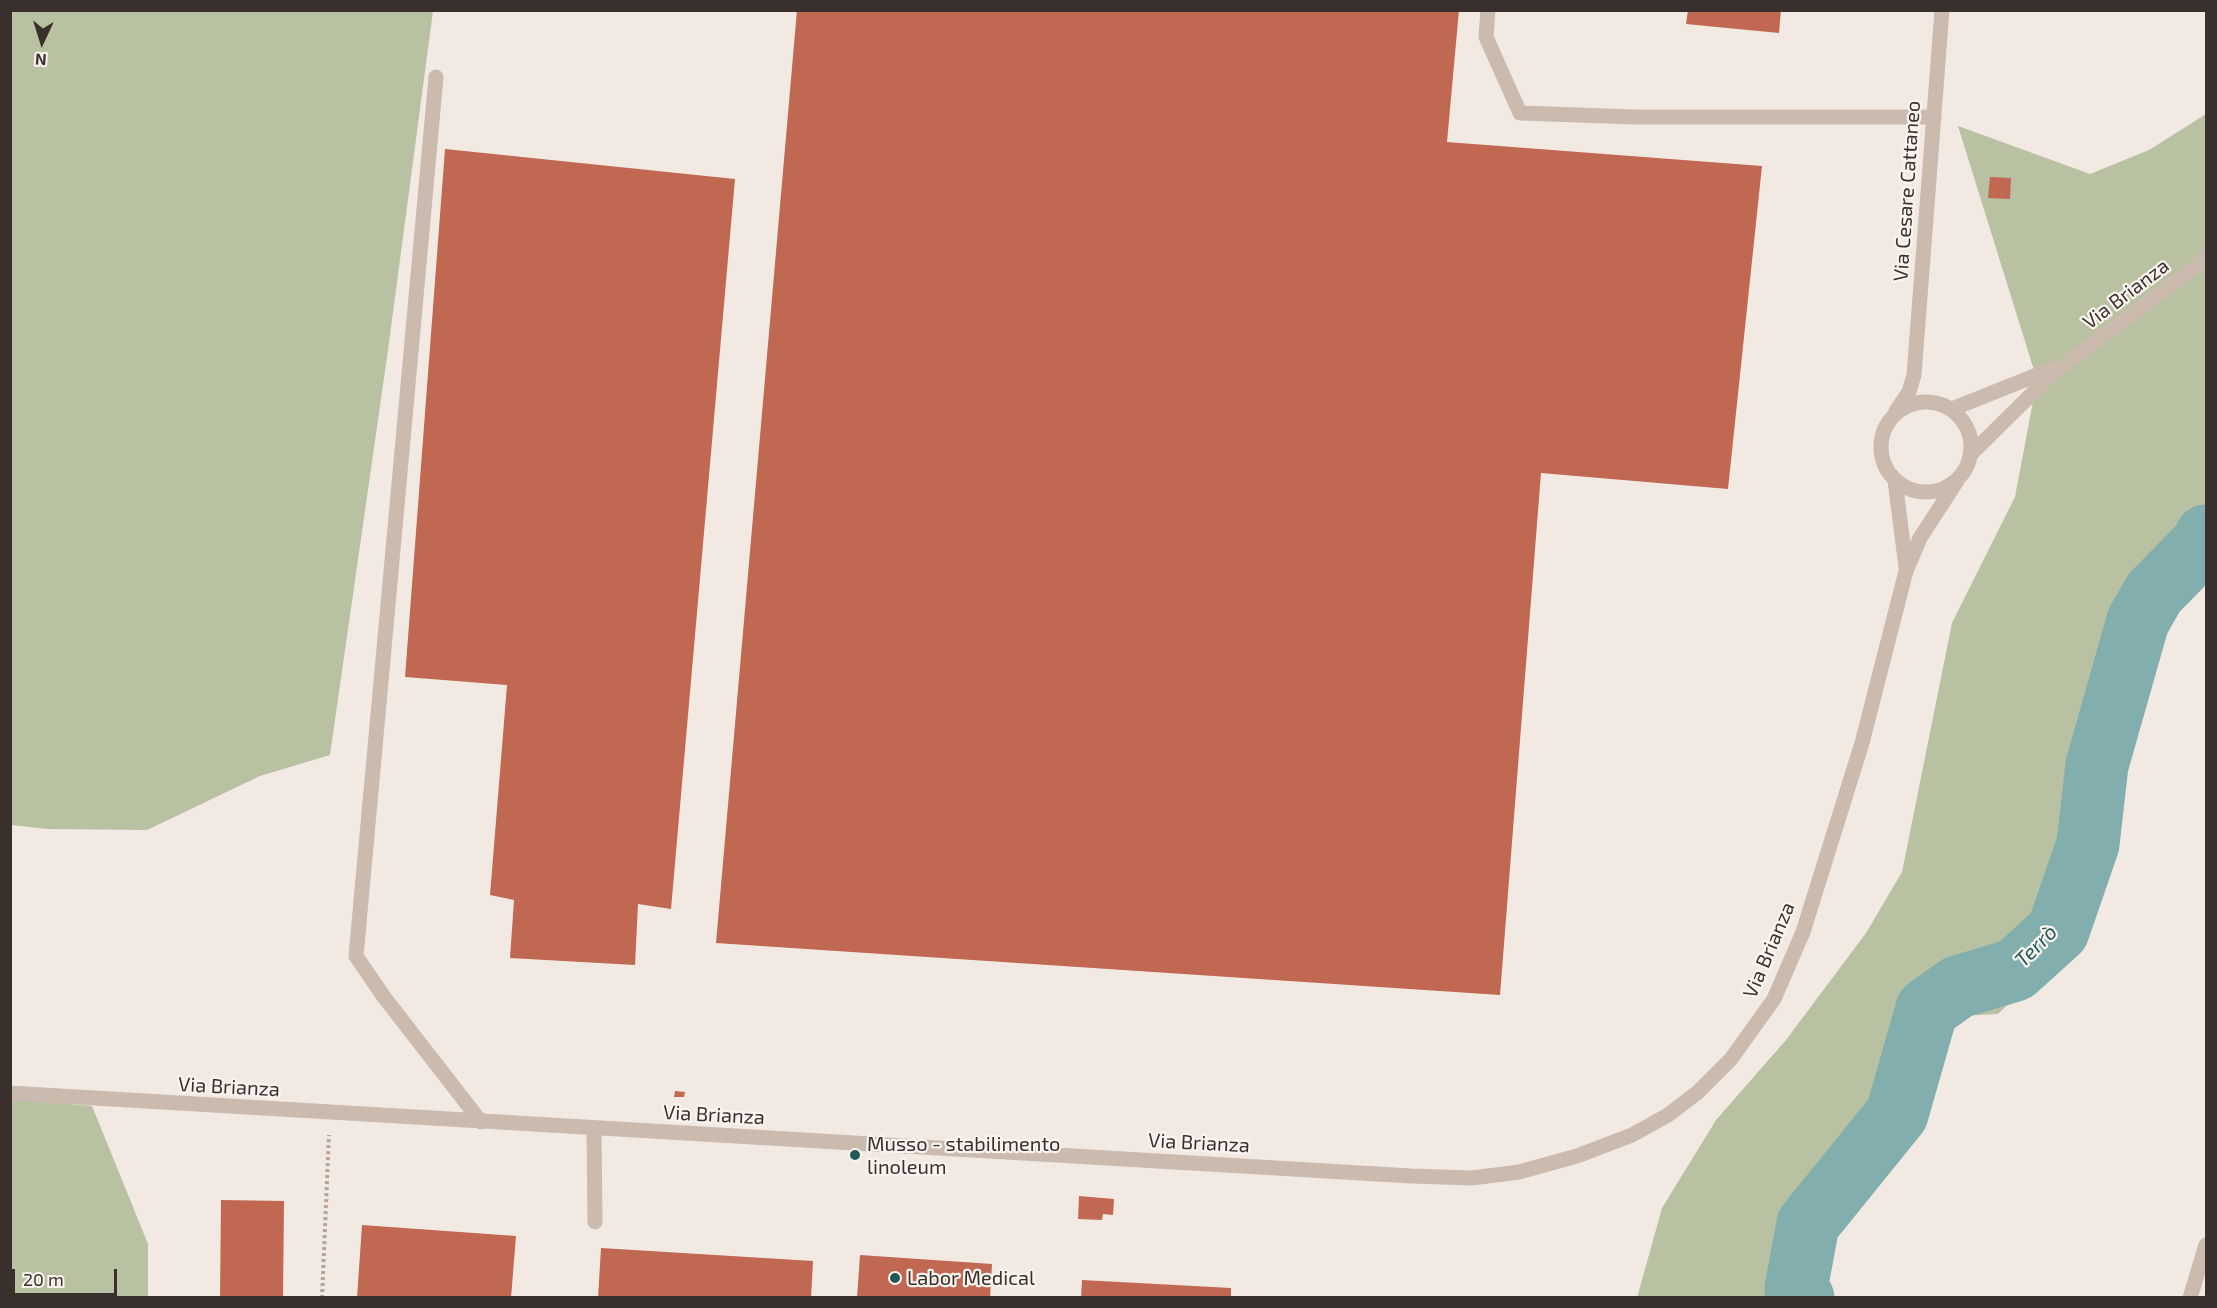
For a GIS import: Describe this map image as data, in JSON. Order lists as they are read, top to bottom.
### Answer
{
  "streets": {
    "street": ["Via Cesare Cattaneo", "Via Brianza"]
  },
  "crossings": [
    ["Via Cesare Cattaneo", "Via Brianza"]
  ],
  "water": ["Terrò"],
  "places": ["Musso - stabilimento linoleum", "Labor Medical"],
  "scale_bar": "20 m",
  "north": "bottom"
}
